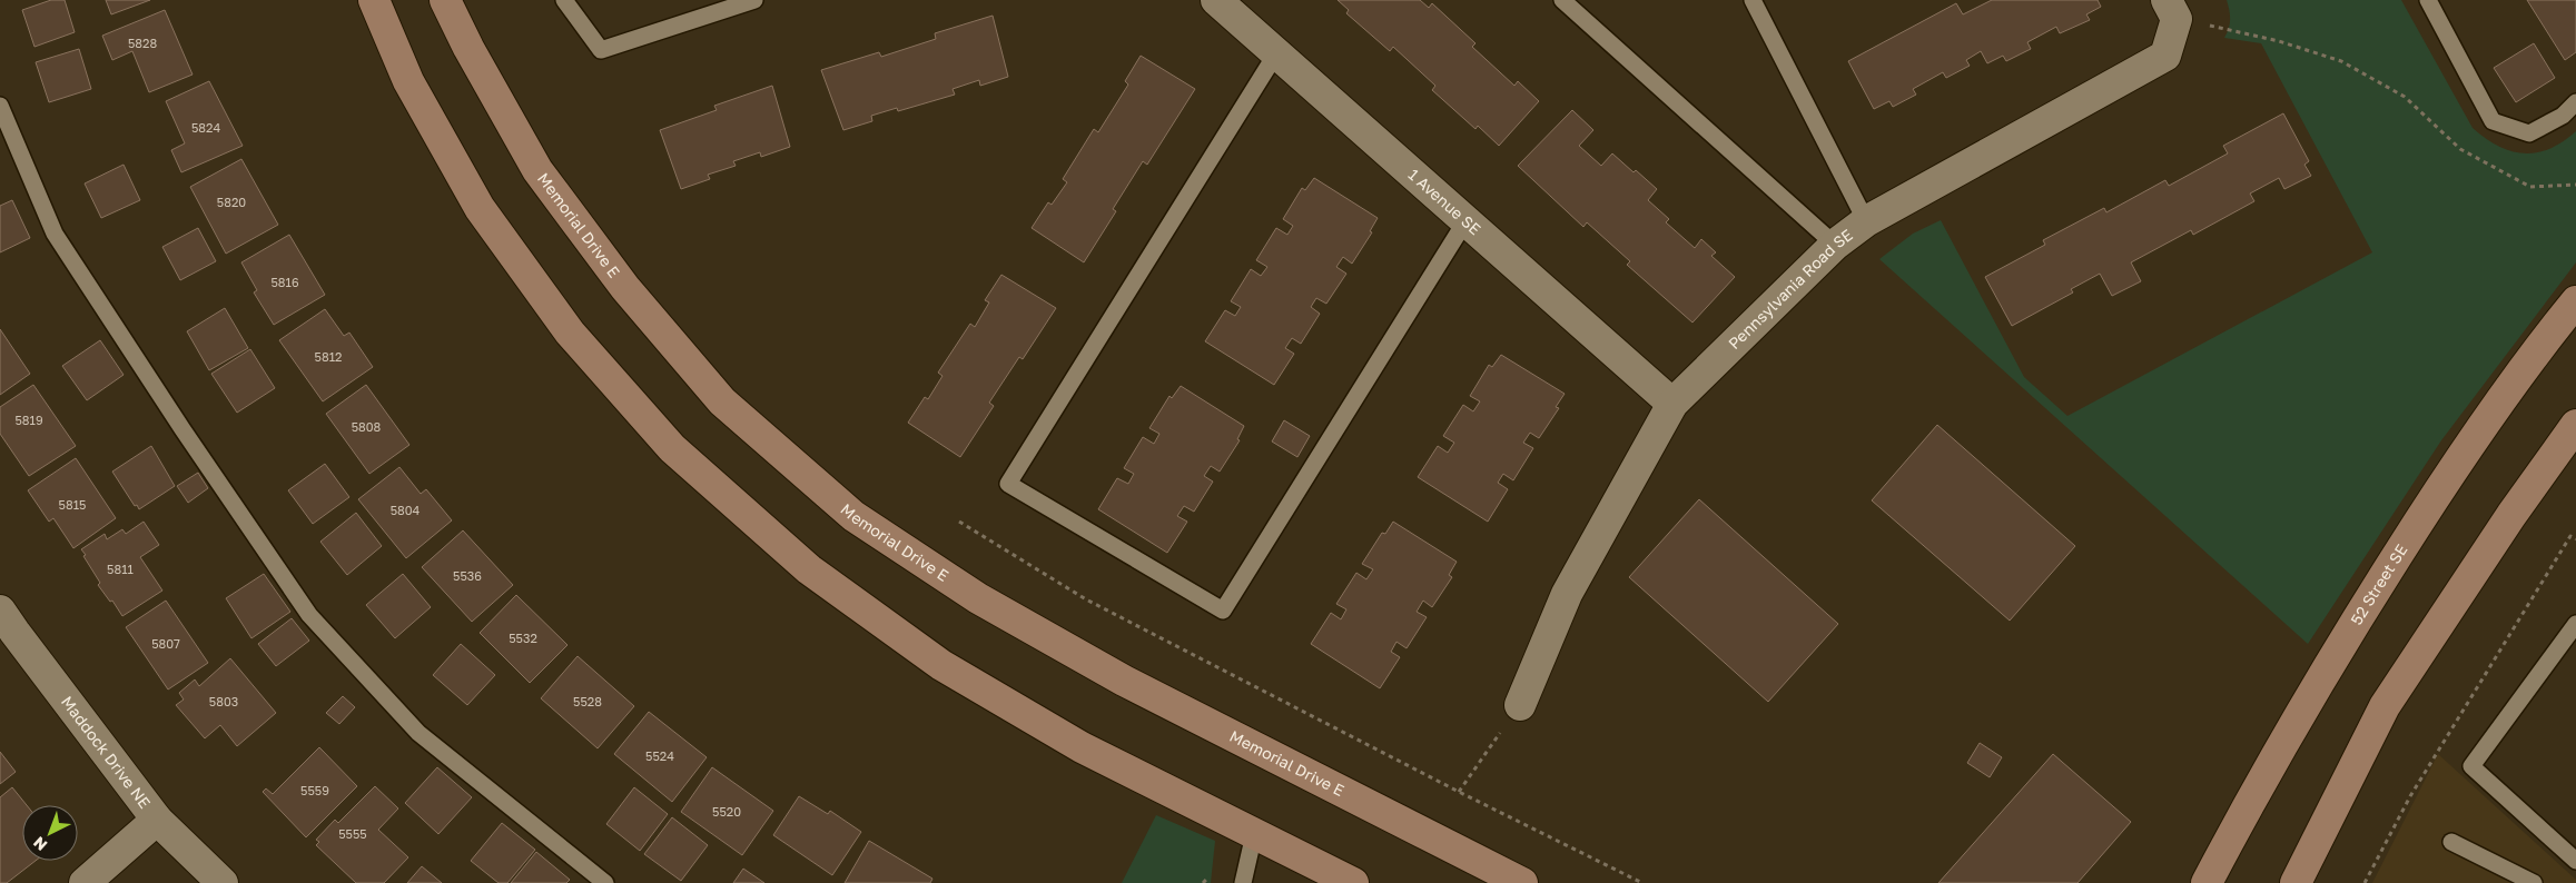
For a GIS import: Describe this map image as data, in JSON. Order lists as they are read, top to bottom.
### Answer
{
  "streets": {
    "main road": ["Memorial Drive E", "52 Street SE"],
    "street": ["1 Avenue SE", "Pennsylvania Road SE", "Maddock Drive NE"]
  },
  "crossings": [
    ["1 Avenue SE", "Pennsylvania Road SE"]
  ],
  "house_numbers": [
    "5828",
    "5824",
    "5820",
    "5816",
    "5812",
    "5819",
    "5808",
    "5815",
    "5804",
    "5811",
    "5536",
    "5532",
    "5807",
    "5803",
    "5528",
    "5524",
    "5559",
    "5520",
    "5555"
  ],
  "north": "bottom left"
}
